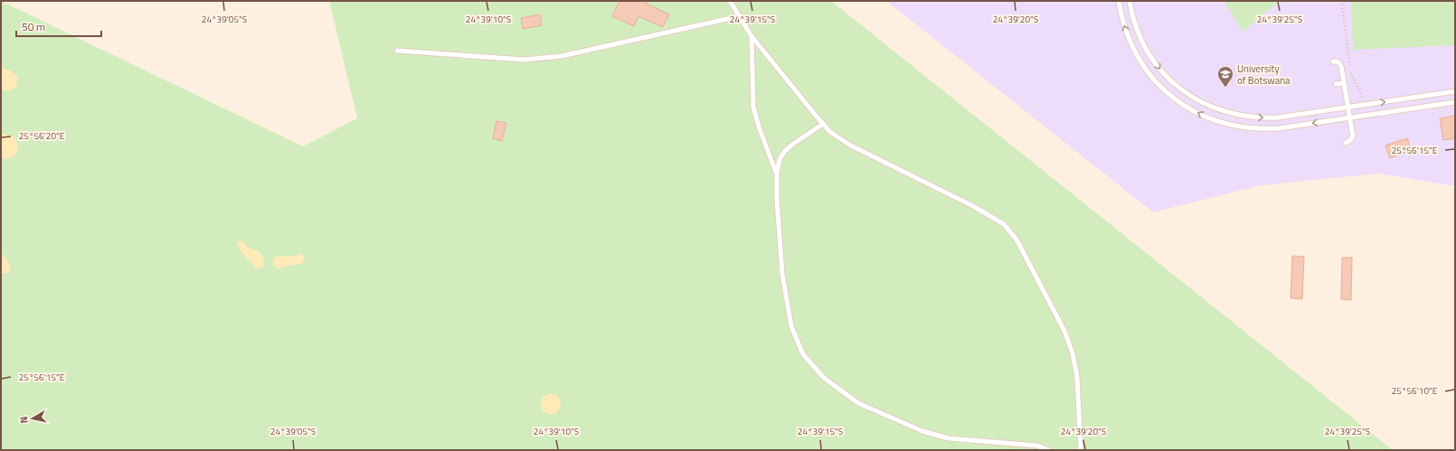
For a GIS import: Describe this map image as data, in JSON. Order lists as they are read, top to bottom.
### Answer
{
  "places": {
    "school or university": ["University of Botswana"]
  },
  "scale_bar": "50 m",
  "north": "left",
  "coordinates": [
    "24°39'05\"S",
    "24°39'10\"S",
    "24°39'15\"S",
    "24°39'20\"S",
    "24°39'25\"S",
    "25°56'20\"E",
    "25°56'15\"E",
    "25°56'10\"E"
  ]
}
